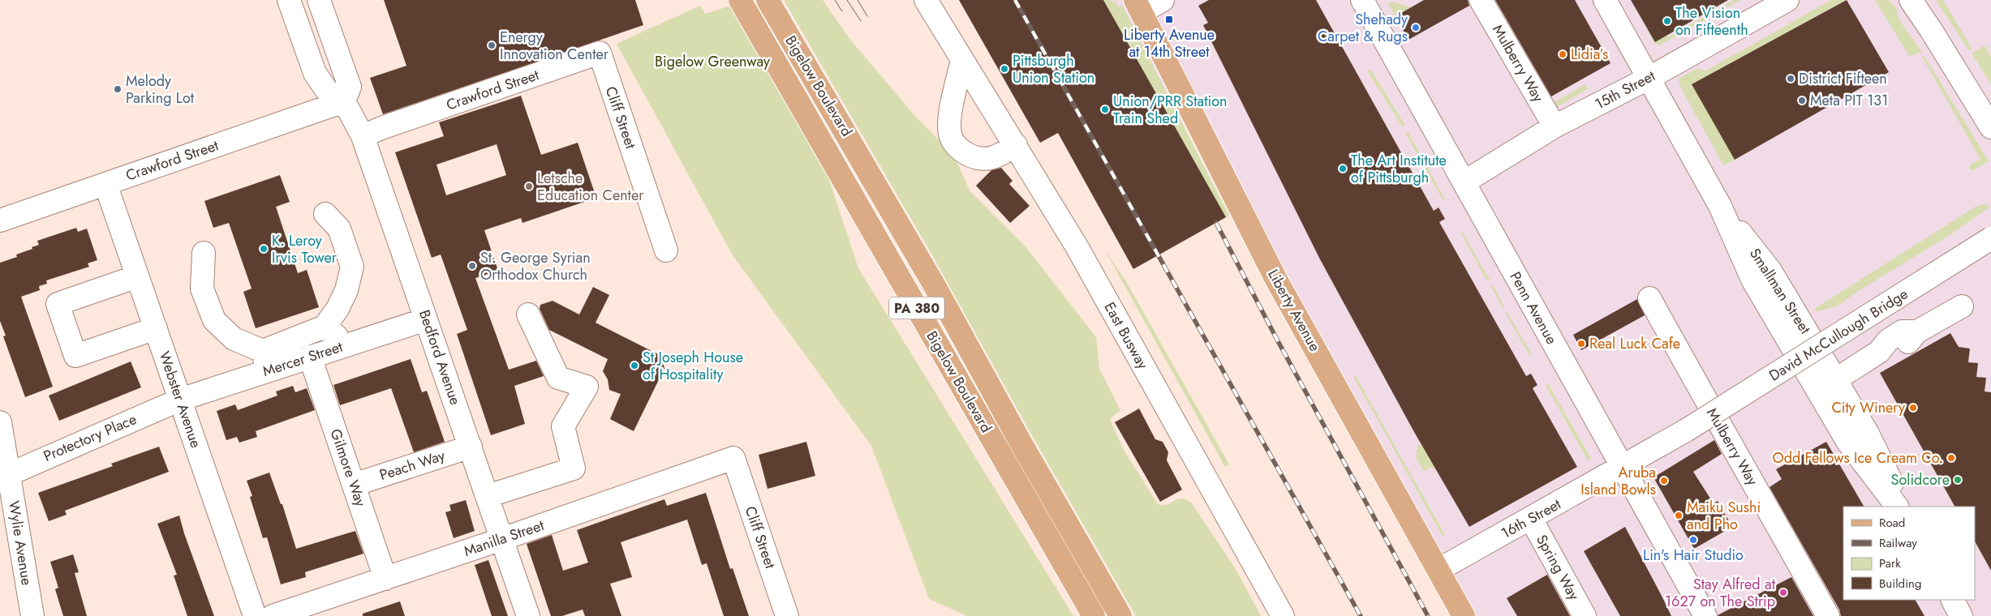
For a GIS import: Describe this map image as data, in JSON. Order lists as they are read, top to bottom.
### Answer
{
  "streets": {
    "main road": ["Bigelow Boulevard", "PA 380", "Liberty Avenue"],
    "street": [
      "Mulberry Way",
      "Crawford Street",
      "15th Street",
      "Cliff Street",
      "Smallman Street",
      "Penn Avenue",
      "David McCullough Bridge",
      "East Busway",
      "Bedford Avenue",
      "Mercer Street",
      "Webster Avenue",
      "Protectory Place",
      "Peach Way",
      "Gilmore Way",
      "16th Street",
      "Manilla Street",
      "Wylie Avenue",
      "Spring Way"
    ]
  },
  "crossings": [
    ["Mulberry Way", "15th Street"],
    ["Crawford Street", "Cliff Street"],
    ["Crawford Street", "Bedford Avenue"],
    ["Crawford Street", "Webster Avenue"],
    ["15th Street", "Smallman Street"],
    ["15th Street", "Penn Avenue"],
    ["Cliff Street", "Manilla Street"],
    ["Penn Avenue", "16th Street"],
    ["Liberty Avenue", "16th Street"],
    ["David McCullough Bridge", "16th Street"],
    ["Bedford Avenue", "Mercer Street"],
    ["Bedford Avenue", "Peach Way"],
    ["Bedford Avenue", "Manilla Street"],
    ["Mercer Street", "Webster Avenue"],
    ["Mercer Street", "Protectory Place"],
    ["Mercer Street", "Gilmore Way"],
    ["Webster Avenue", "Protectory Place"],
    ["Protectory Place", "Wylie Avenue"],
    ["Peach Way", "Gilmore Way"],
    ["Gilmore Way", "Manilla Street"],
    ["16th Street", "Spring Way"]
  ],
  "parks": ["Bigelow Greenway"],
  "places": {
    "transit": ["Liberty Avenue at 14th Street"],
    "other": [
      "The Vision on Fifteenth",
      "Shehady Carpet & Rugs",
      "Energy Innovation Center",
      "Lidia’s",
      "Pittsburgh Union Station",
      "District Fifteen",
      "Melody Parking Lot",
      "Meta PIT 131",
      "Union/PRR Station Train Shed",
      "The Art Institute of Pittsburgh",
      "Letsche Education Center",
      "K. Leroy Irvis Tower",
      "St. George Syrian Orthodox Church",
      "Real Luck Cafe",
      "St Joseph House of Hospitality",
      "City Winery",
      "Odd Fellows Ice Cream Co.",
      "Solidcore",
      "Aruba Island Bowls",
      "Maiku Sushi and Pho",
      "Lin's Hair Studio",
      "Stay Alfred at 1627 on The Strip"
    ]
  },
  "legend": [
    "Road",
    "Railway",
    "Park",
    "Building"
  ]
}
